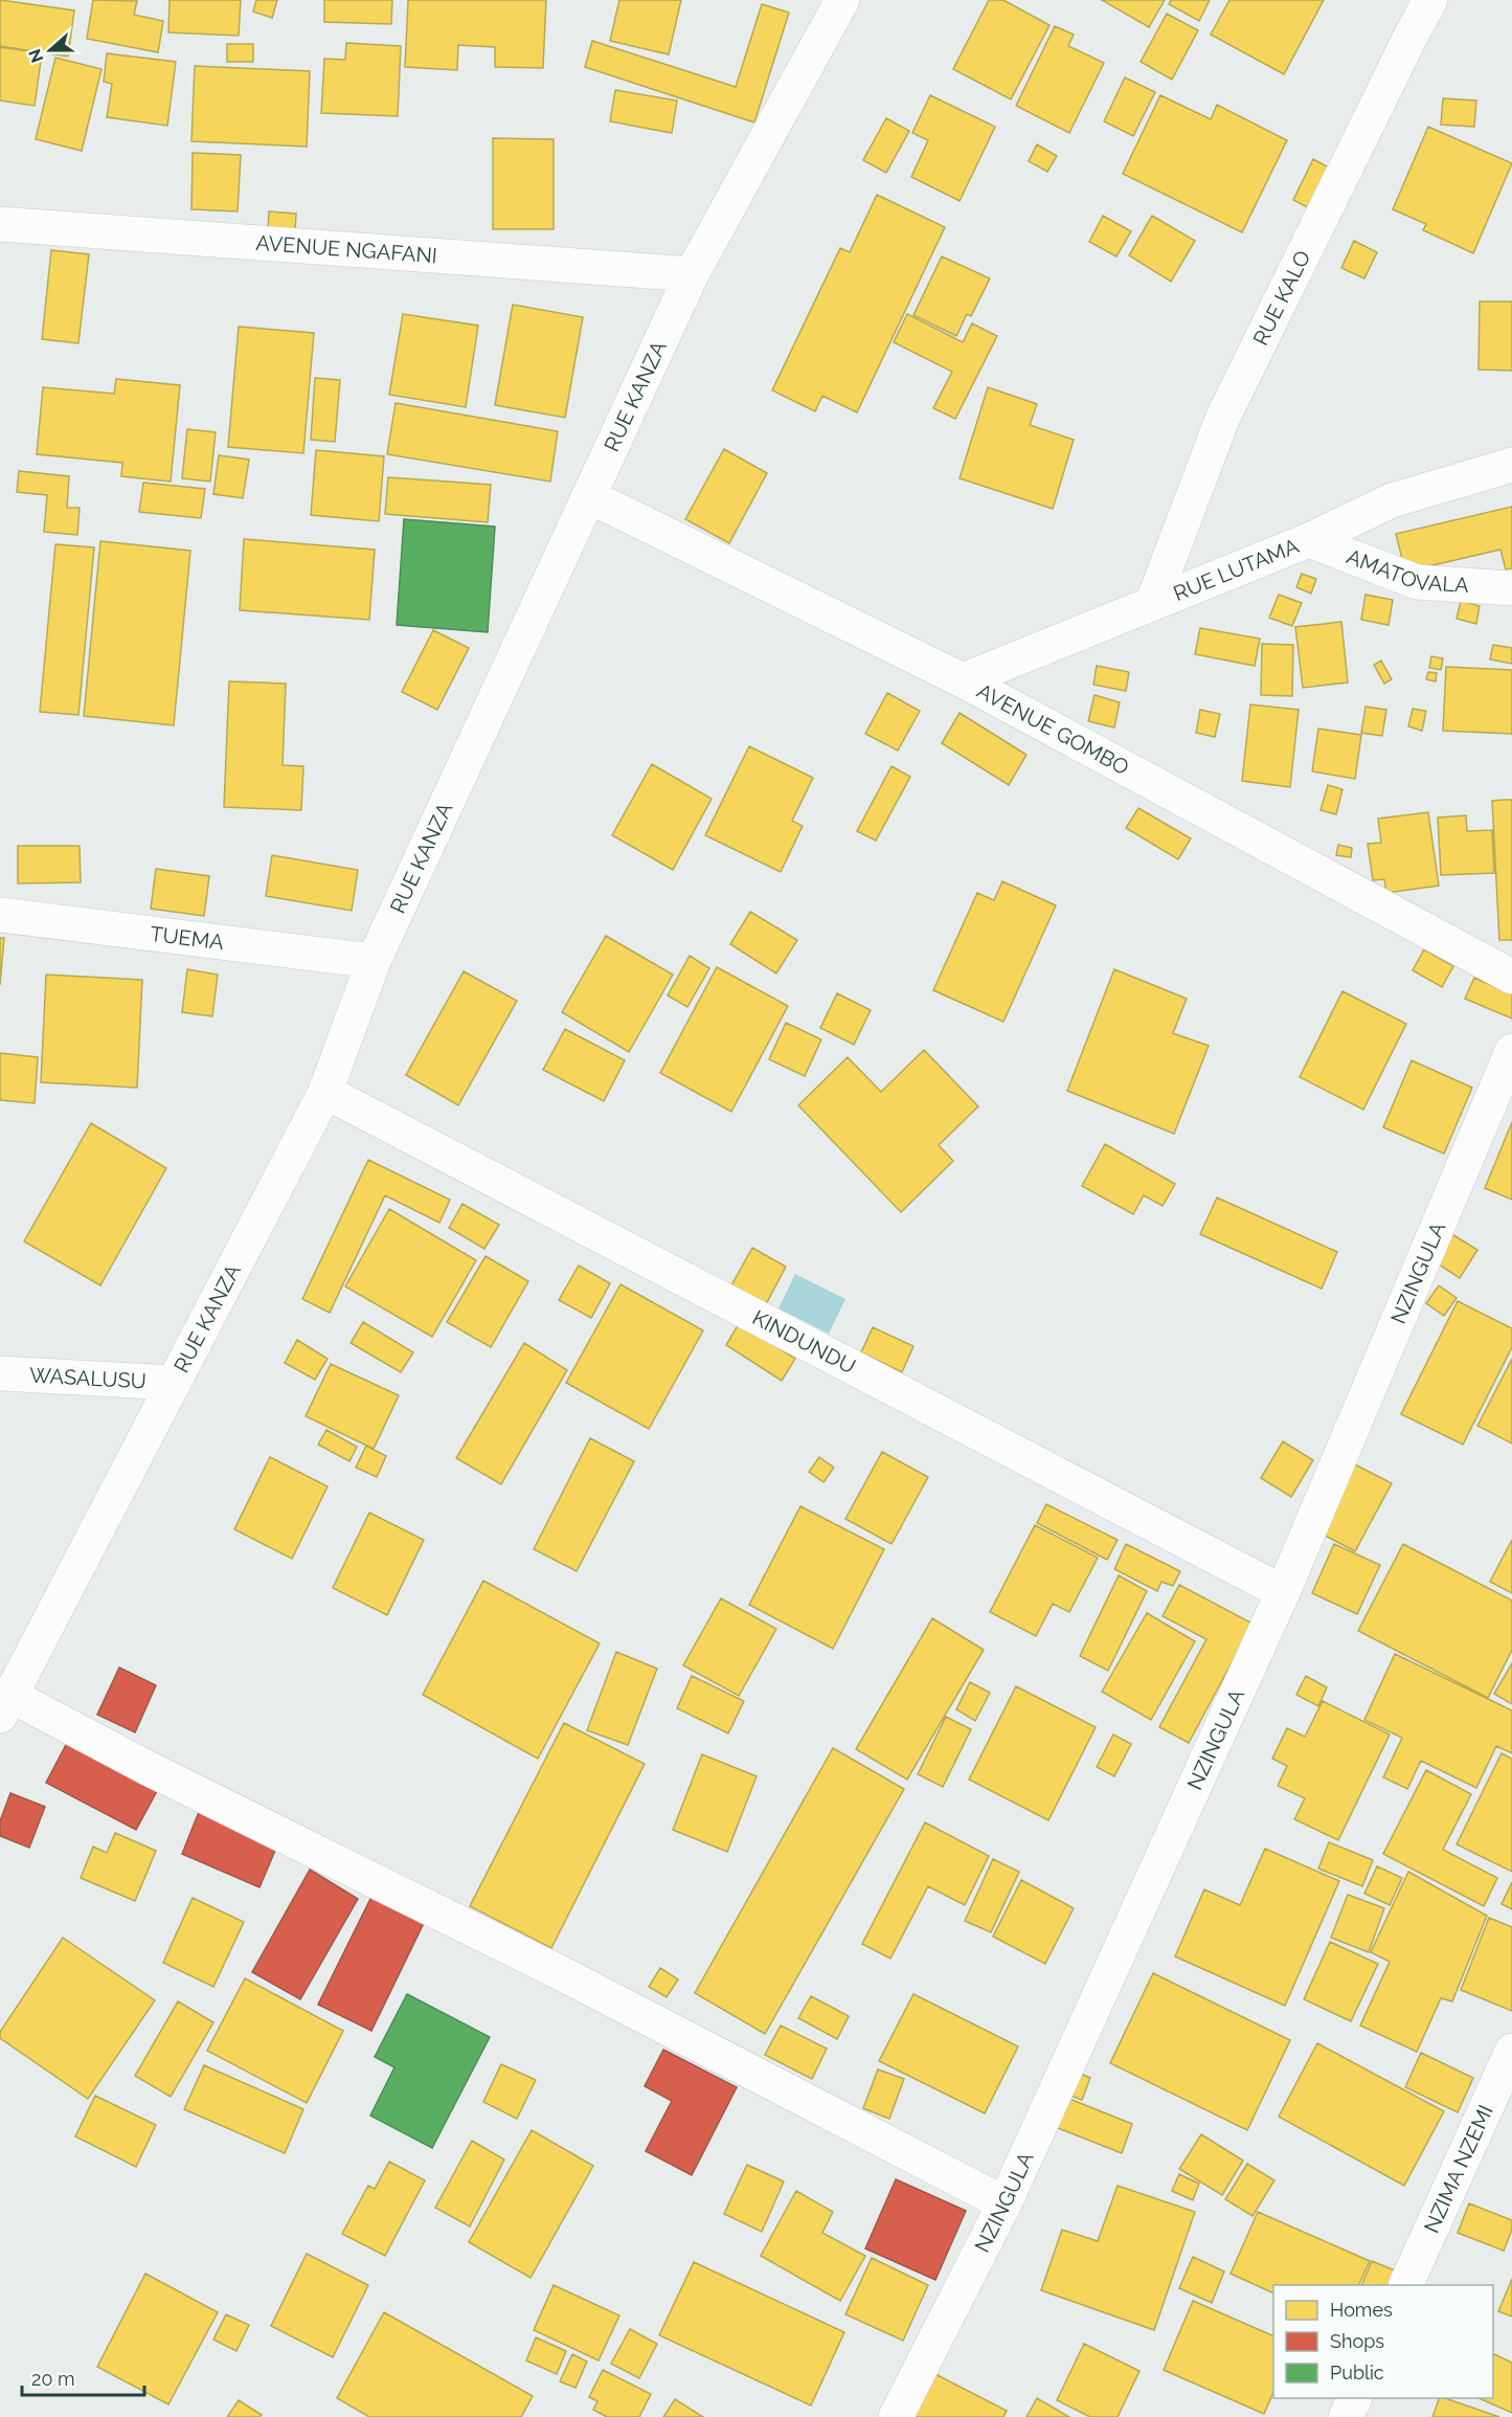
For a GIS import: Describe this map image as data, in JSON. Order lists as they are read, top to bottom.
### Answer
{
  "streets": {
    "street": [
      "AVENUE NGAFANI",
      "RUE KALO",
      "RUE KANZA",
      "AMATOVALA",
      "RUE LUTAMA",
      "AVENUE GOMBO",
      "TUEMA",
      "NZINGULA",
      "KINDUNDU",
      "WASALUSU",
      "NZIMA NZEMI"
    ]
  },
  "crossings": [
    ["AVENUE NGAFANI", "RUE KANZA"],
    ["RUE KALO", "RUE LUTAMA"],
    ["RUE KANZA", "AVENUE GOMBO"],
    ["RUE KANZA", "TUEMA"],
    ["RUE KANZA", "KINDUNDU"],
    ["RUE KANZA", "WASALUSU"],
    ["AMATOVALA", "RUE LUTAMA"],
    ["RUE LUTAMA", "AVENUE GOMBO"],
    ["NZINGULA", "KINDUNDU"]
  ],
  "legend": ["Homes", "Shops", "Public"],
  "scale_bar": "20 m",
  "north": "left"
}
